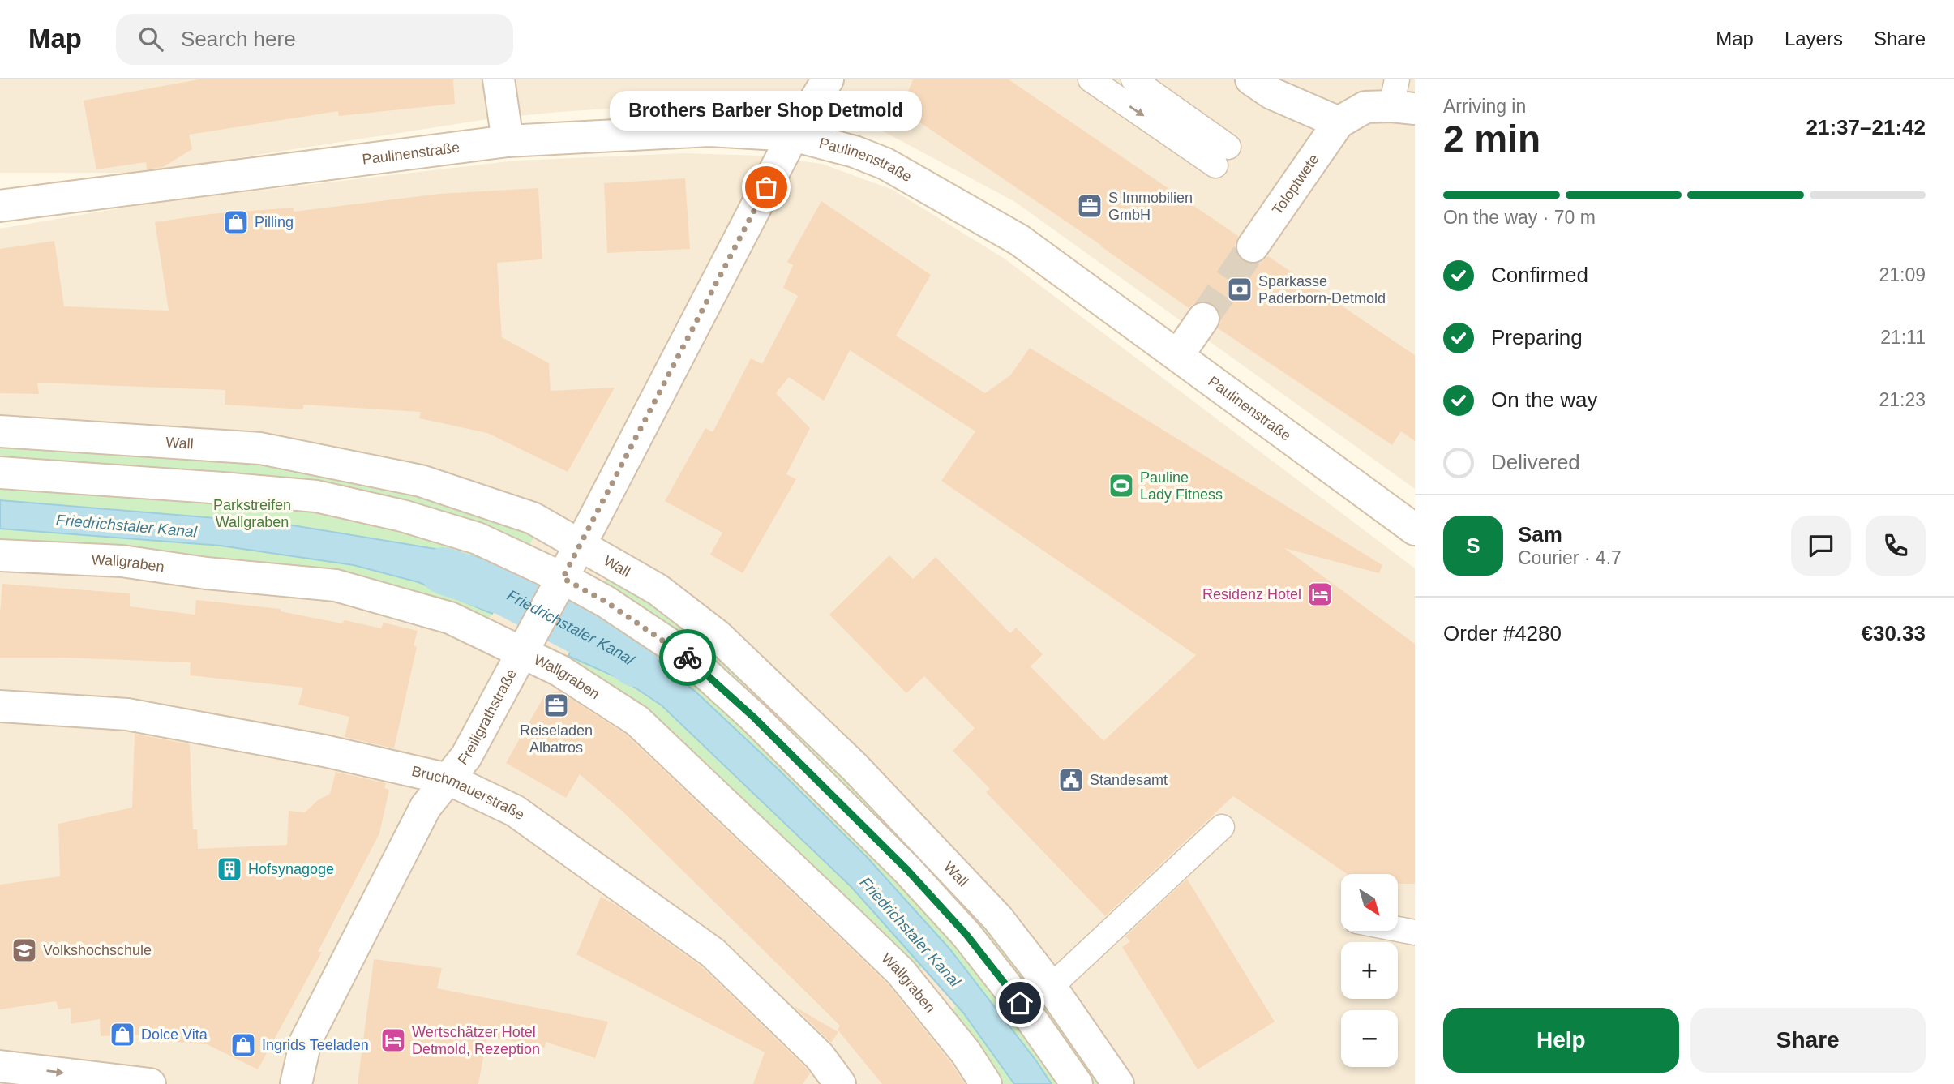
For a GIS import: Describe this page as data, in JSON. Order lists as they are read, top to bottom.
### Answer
{
  "streets": {
    "street": [
      "Paulinenstraße",
      "Toloptwete",
      "Wall",
      "Wallgraben",
      "Freiligrathstraße",
      "Bruchmauerstraße"
    ]
  },
  "crossings": [
    ["Paulinenstraße", "Freiligrathstraße"],
    ["Wall", "Freiligrathstraße"],
    ["Wallgraben", "Freiligrathstraße"],
    ["Freiligrathstraße", "Bruchmauerstraße"]
  ],
  "water": ["Friedrichstaler Kanal"],
  "parks": ["Parkstreifen Wallgraben"],
  "places": {
    "other": ["Brothers Barber Shop Detmold"],
    "office": ["S Immobilien GmbH", "Reiseladen Albatros"],
    "shop": ["Pilling", "Dolce Vita", "Ingrids Teeladen"],
    "bank": ["Sparkasse Paderborn-Detmold"],
    "sports": ["Pauline Lady Fitness"],
    "hotel": ["Residenz Hotel", "Wertschätzer Hotel Detmold, Rezeption"],
    "public building": ["Standesamt"],
    "building": ["Hofsynagoge"],
    "school or university": ["Volkshochschule"]
  },
  "north": "bottom right",
  "page": {
    "header": "Map",
    "search": "Search here",
    "nav": ["Map", "Layers", "Share"],
    "heading": ["2 min", "Arriving in", "21:37–21:42"],
    "panel": [
      "Sam",
      "Courier · 4.7",
      "Order #4280",
      "€30.33"
    ],
    "bubble": "Brothers Barber Shop Detmold",
    "bar": "On the way · 70 m",
    "list": [
      ["Confirmed", "21:09"],
      ["Preparing", "21:11"],
      ["On the way", "21:23"],
      "Delivered"
    ],
    "round": "S",
    "map_buttons": ["+", "−"],
    "buttons": ["Help", "Share"]
  }
}
